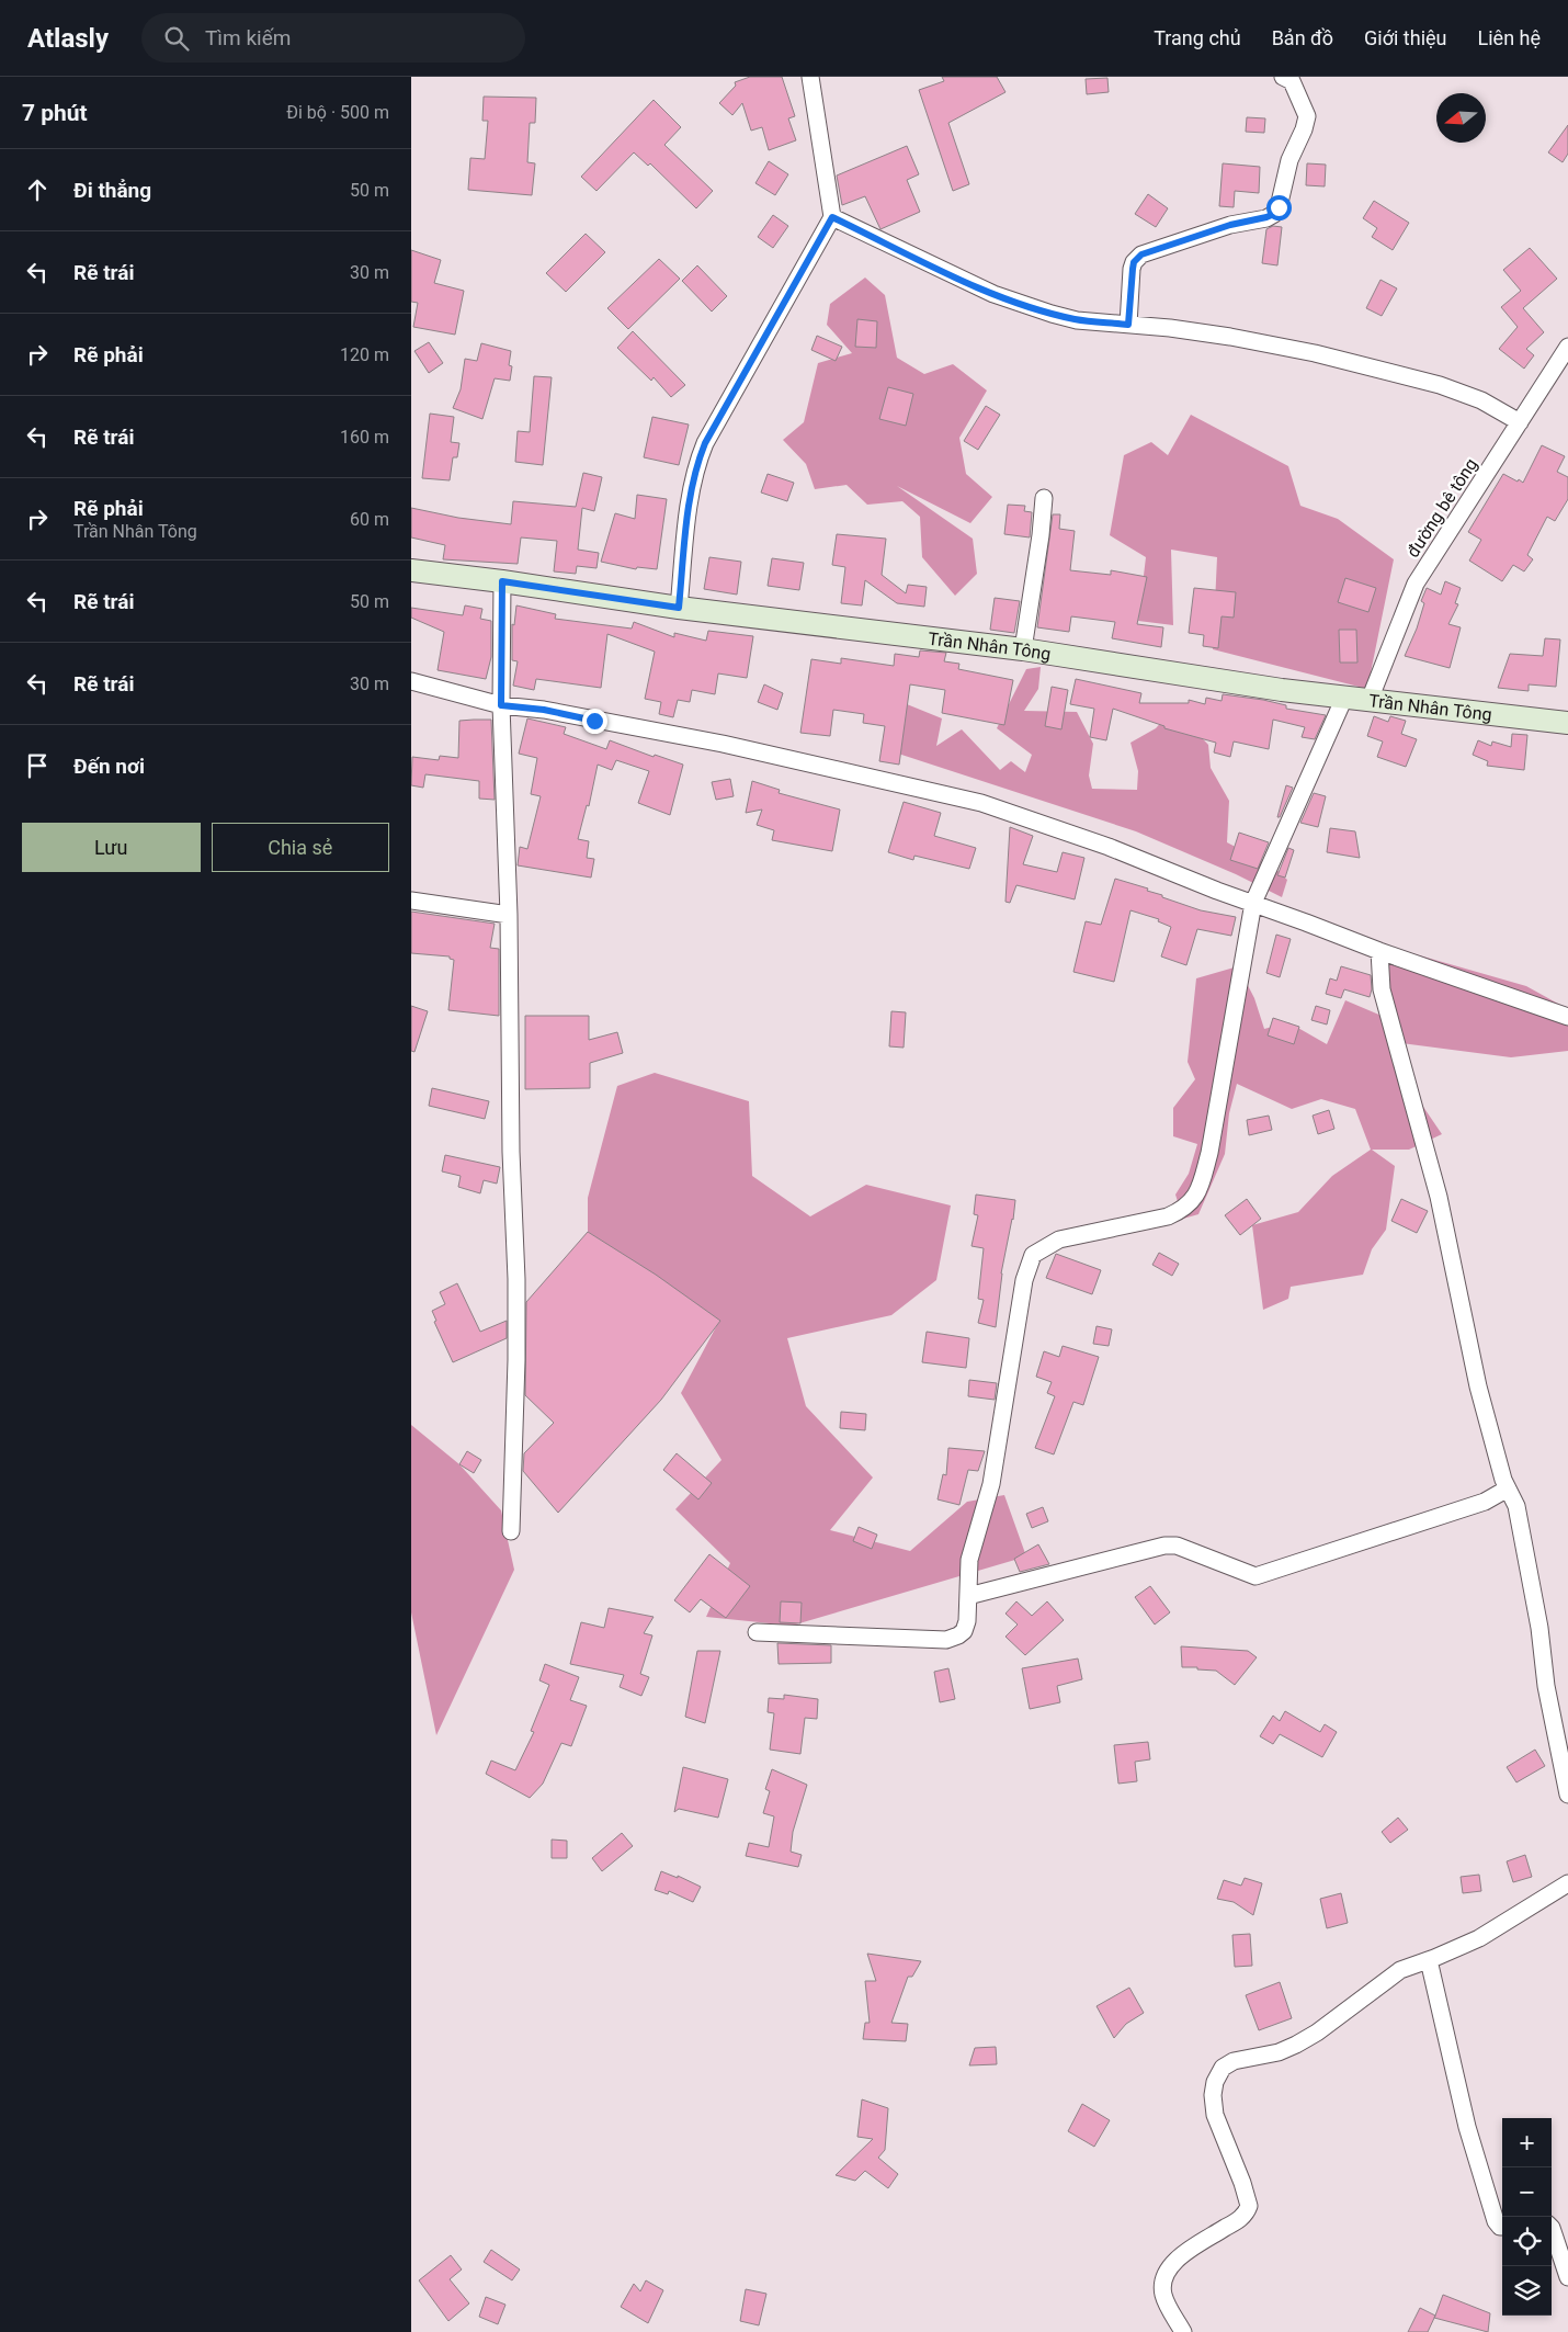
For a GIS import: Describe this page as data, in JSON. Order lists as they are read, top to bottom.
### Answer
{
  "streets": {
    "street": ["đường bê tông", "Trần Nhân Tông"]
  },
  "crossings": [
    ["đường bê tông", "Trần Nhân Tông"]
  ],
  "north": "left",
  "page": {
    "header": "Atlasly",
    "search": "Tìm kiếm",
    "nav": [
      "Trang chủ",
      "Bản đồ",
      "Giới thiệu",
      "Liên hệ"
    ],
    "heading": ["7 phút", "Đi bộ · 500 m"],
    "list": [
      ["Đi thẳng", "50 m"],
      ["Rẽ trái", "30 m"],
      ["Rẽ phải", "120 m"],
      ["Rẽ trái", "160 m"],
      ["Rẽ phải", "Trần Nhân Tông", "60 m"],
      ["Rẽ trái", "50 m"],
      ["Rẽ trái", "30 m"],
      "Đến nơi"
    ],
    "buttons": ["Lưu", "Chia sẻ"],
    "map_buttons": ["+", "−"]
  }
}
